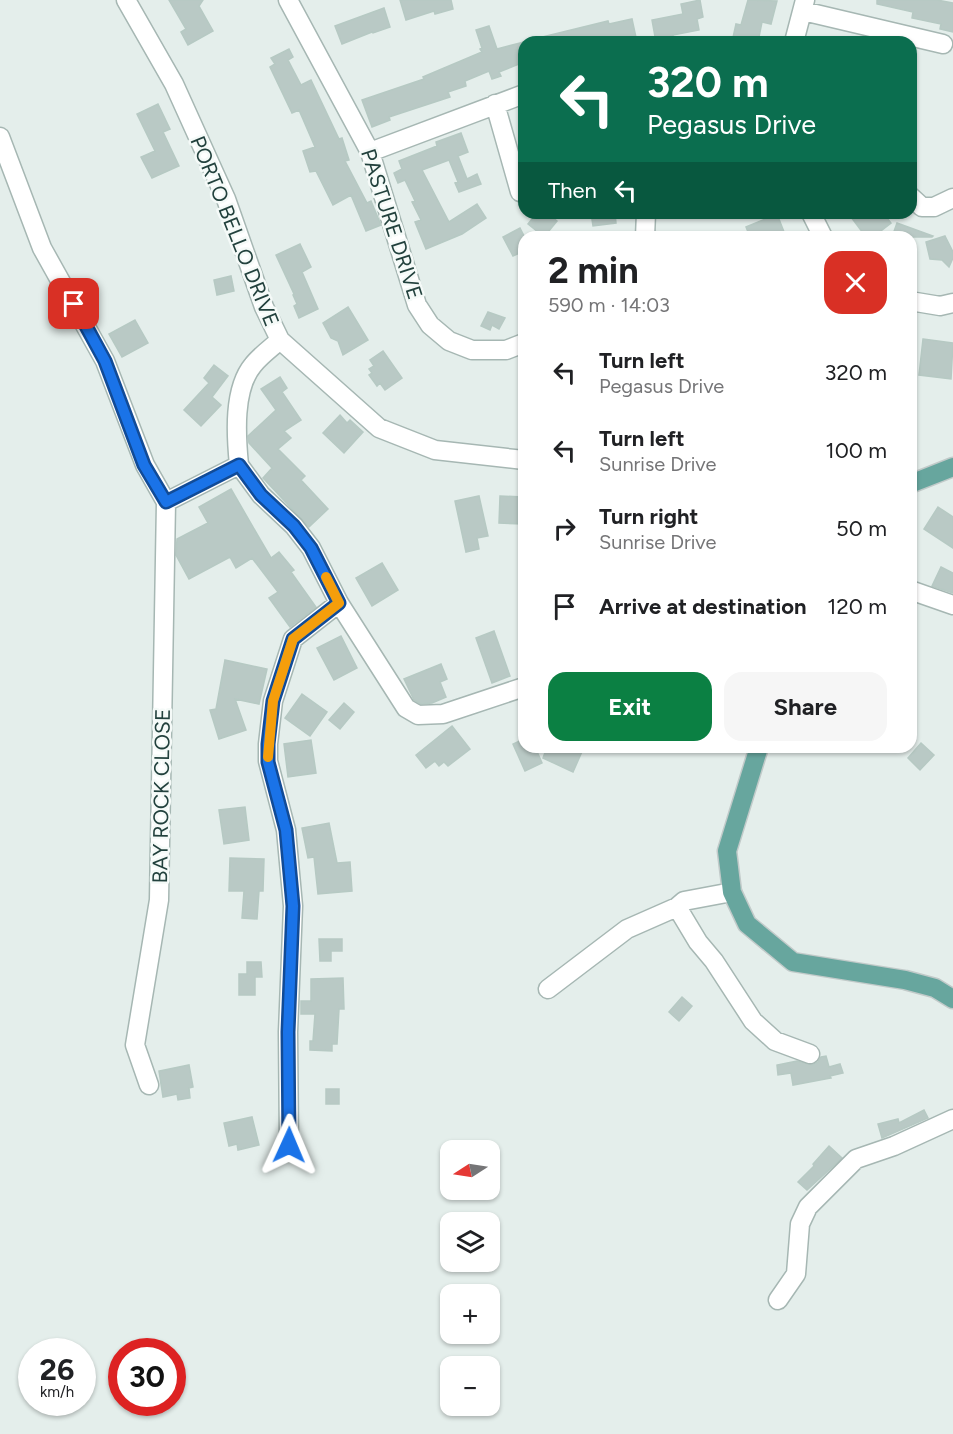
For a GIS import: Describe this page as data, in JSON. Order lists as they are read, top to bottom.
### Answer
{
  "streets": {
    "street": ["PASTURE DRIVE", "PORTO BELLO DRIVE", "BAY ROCK CLOSE"]
  },
  "north": "left",
  "page": {
    "turn": ["320 m", "Pegasus Drive"],
    "then": "Then",
    "heading": ["2 min", "590 m · 14:03"],
    "list": [
      {
        "name": "Turn left",
        "note": "Pegasus Drive",
        "value": "320 m"
      },
      {
        "name": "Turn left",
        "note": "Sunrise Drive",
        "value": "100 m"
      },
      {
        "name": "Turn right",
        "note": "Sunrise Drive",
        "value": "50 m"
      },
      {
        "name": "Arrive at destination",
        "value": "120 m"
      }
    ],
    "buttons": ["Exit", "Share"],
    "map_buttons": ["+", "−"],
    "speed": "26 km/h",
    "limit": "30"
  }
}
